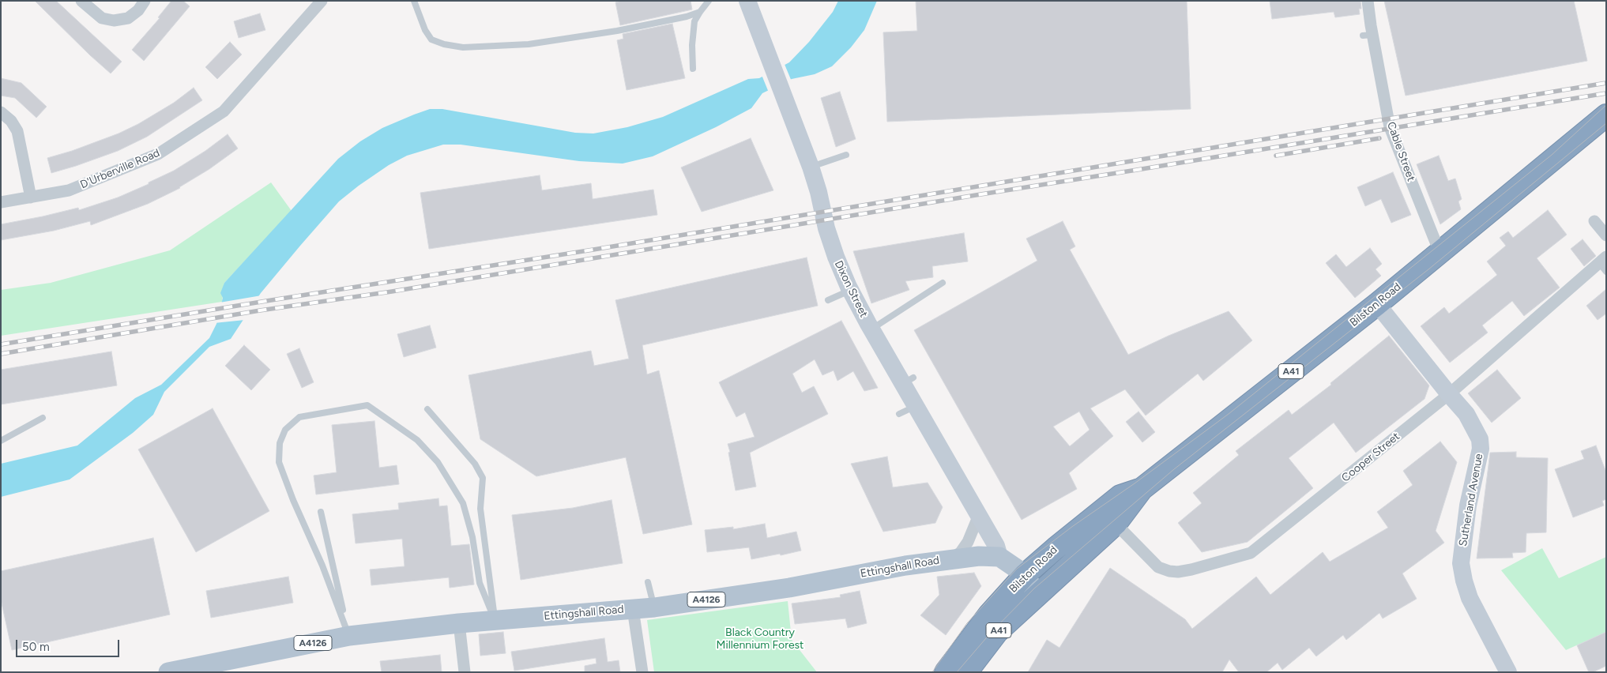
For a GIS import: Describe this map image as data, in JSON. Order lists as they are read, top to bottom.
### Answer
{
  "streets": {
    "highway": ["Bilston Road", "A41"],
    "main road": ["Ettingshall Road", "A4126"],
    "street": [
      "Cable Street",
      "D'Urberville Road",
      "Dixon Street",
      "Cooper Street",
      "Sutherland Avenue"
    ]
  },
  "crossings": [
    ["Cable Street", "Bilston Road"],
    ["Dixon Street", "Ettingshall Road"],
    ["Bilston Road", "Cooper Street"],
    ["Bilston Road", "Sutherland Avenue"],
    ["Cooper Street", "Sutherland Avenue"]
  ],
  "parks": ["Black Country Millennium Forest"],
  "scale_bar": "50 m"
}
